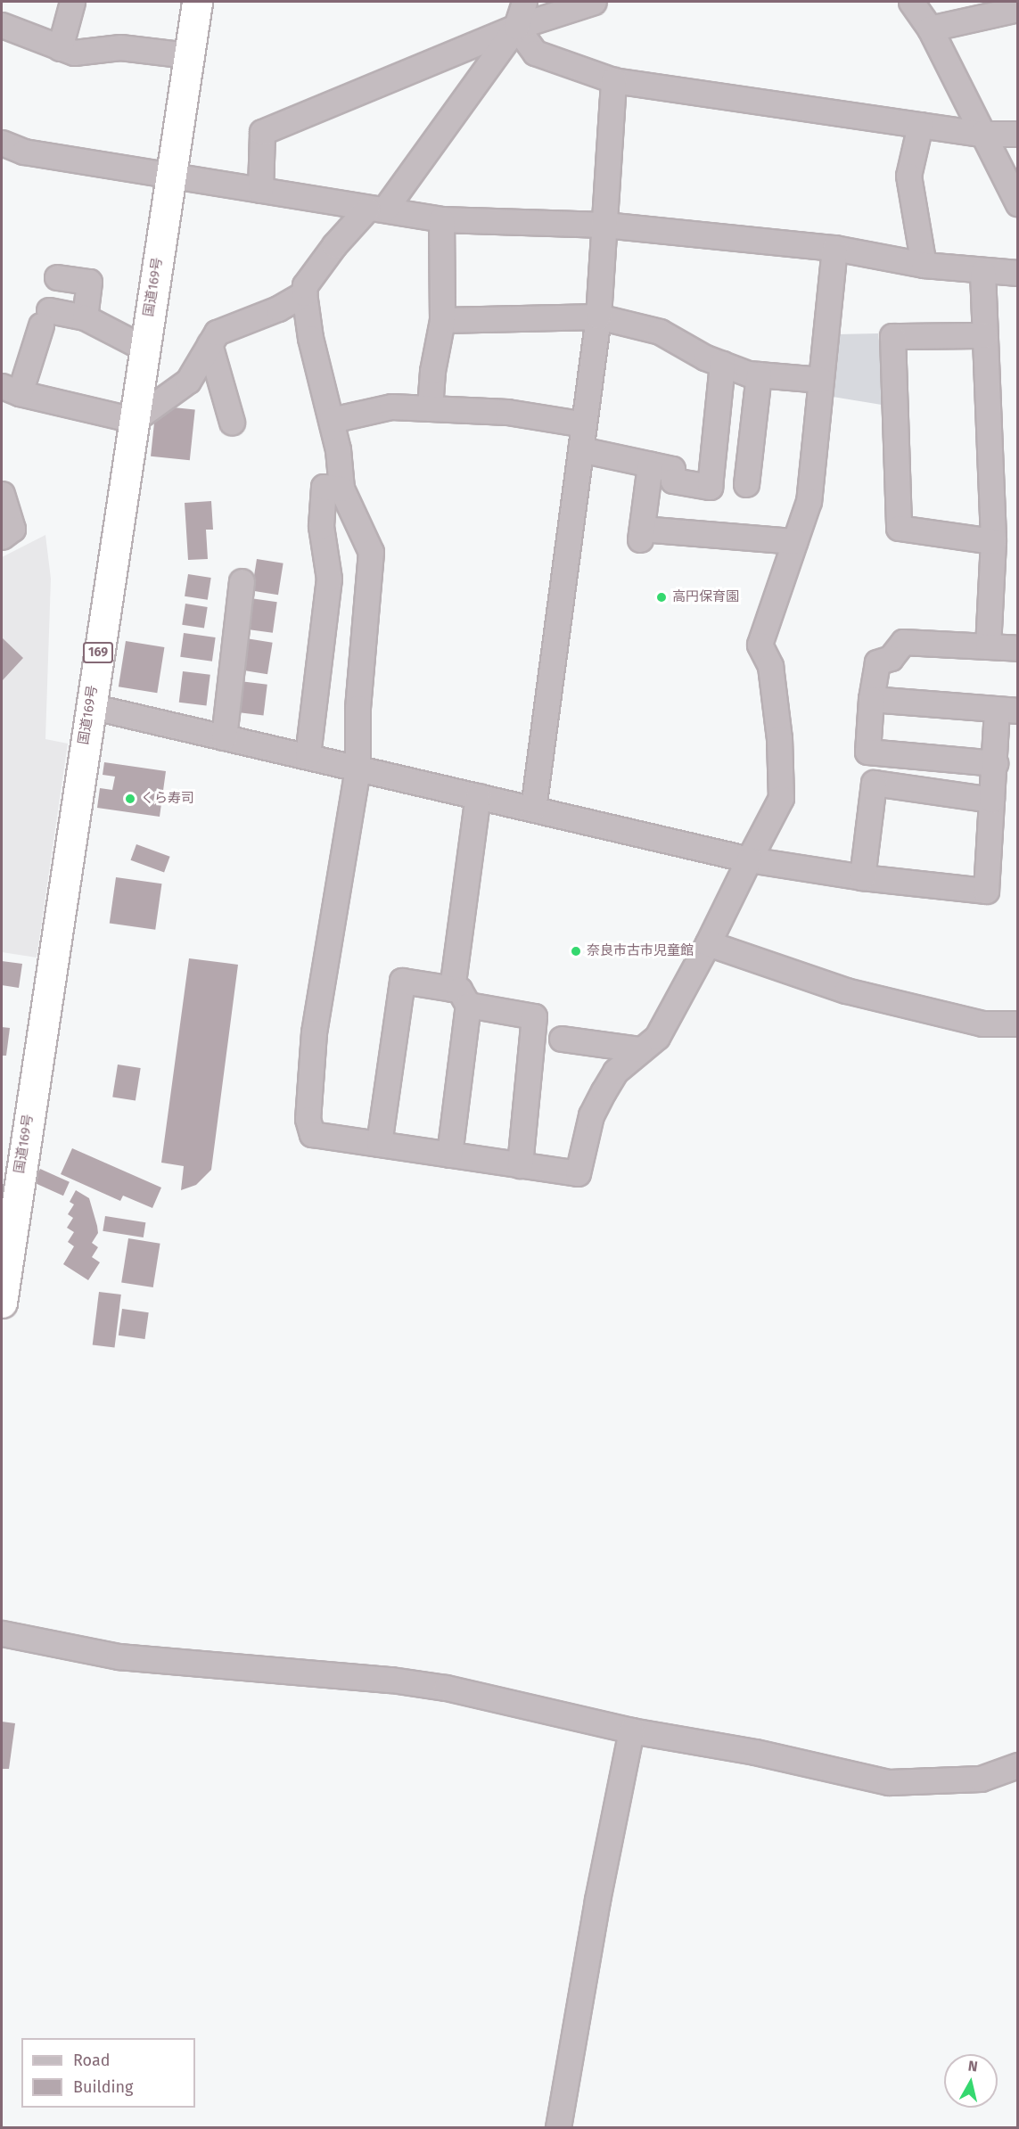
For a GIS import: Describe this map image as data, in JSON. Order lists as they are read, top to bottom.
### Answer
{
  "streets": {
    "highway": ["国道169号", "169"]
  },
  "places": ["高円保育園", "くら寿司", "奈良市古市児童館"],
  "legend": ["Road", "Building"],
  "north": "top"
}
